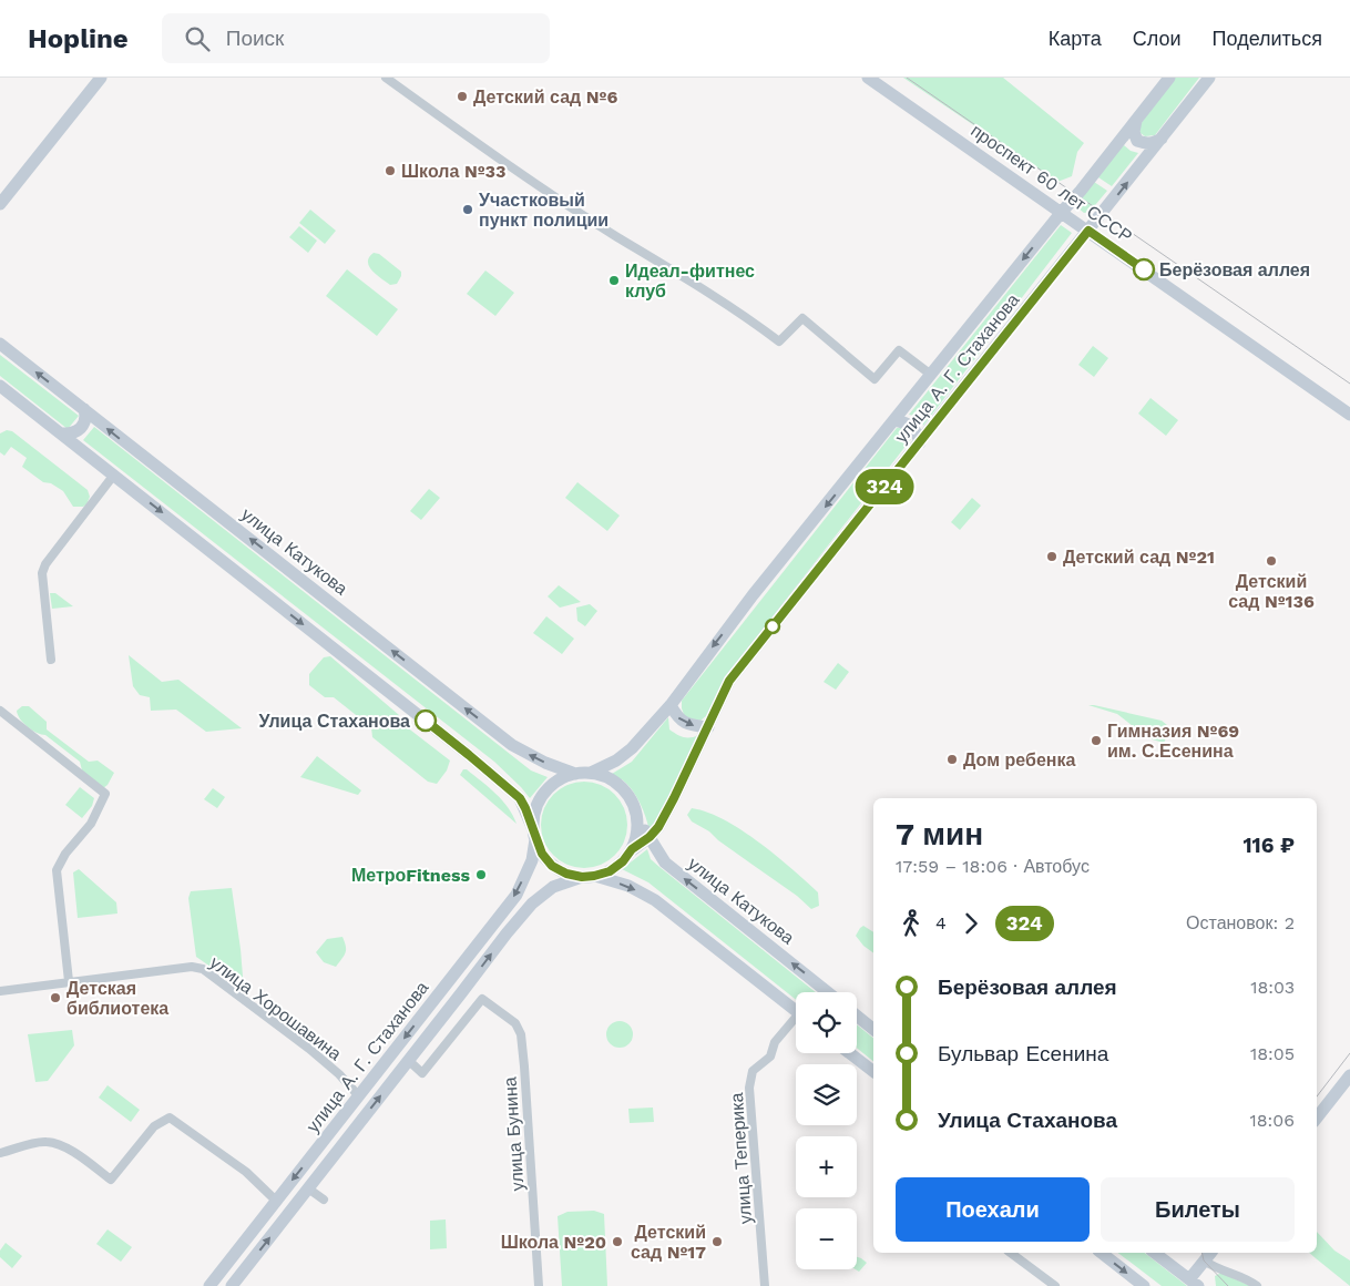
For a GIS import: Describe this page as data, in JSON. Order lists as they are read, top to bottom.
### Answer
{
  "streets": {
    "main road": ["проспект 60 лет СССР", "улица А. Г. Стаханова", "улица Катукова"],
    "street": ["улица Хорошавина", "улица Бунина", "улица Теперика"]
  },
  "crossings": [
    ["проспект 60 лет СССР", "улица А. Г. Стаханова"],
    ["улица А. Г. Стаханова", "улица Катукова"],
    ["улица А. Г. Стаханова", "улица Хорошавина"],
    ["улица А. Г. Стаханова", "улица Бунина"]
  ],
  "places": [
    "Детский сад №6",
    "Школа №33",
    "Участковый пункт полиции",
    "Берёзовая аллея",
    "Идеал-фитнес клуб",
    "Детский сад №21",
    "Детский сад №136",
    "Улица Стаханова",
    "Гимназия №69 им. С.Есенина",
    "Дом ребенка",
    "МетроFitness",
    "Детская библиотека",
    "Школа №20",
    "Детский сад №17"
  ],
  "lines": ["bus line 324"],
  "page": {
    "header": "Hopline",
    "search": "Поиск",
    "nav": ["Карта", "Слои", "Поделиться"],
    "on_map": "324",
    "heading": ["7 мин", "17:59 – 18:06 · Автобус", "116 ₽"],
    "legs": ["4", "324", "Остановок: 2"],
    "list": [
      {
        "name": "Берёзовая аллея",
        "value": "18:03"
      },
      {
        "name": "Бульвар Есенина",
        "value": "18:05"
      },
      {
        "name": "Улица Стаханова",
        "value": "18:06"
      }
    ],
    "map_buttons": ["+", "−"],
    "buttons": ["Поехали", "Билеты"]
  }
}
